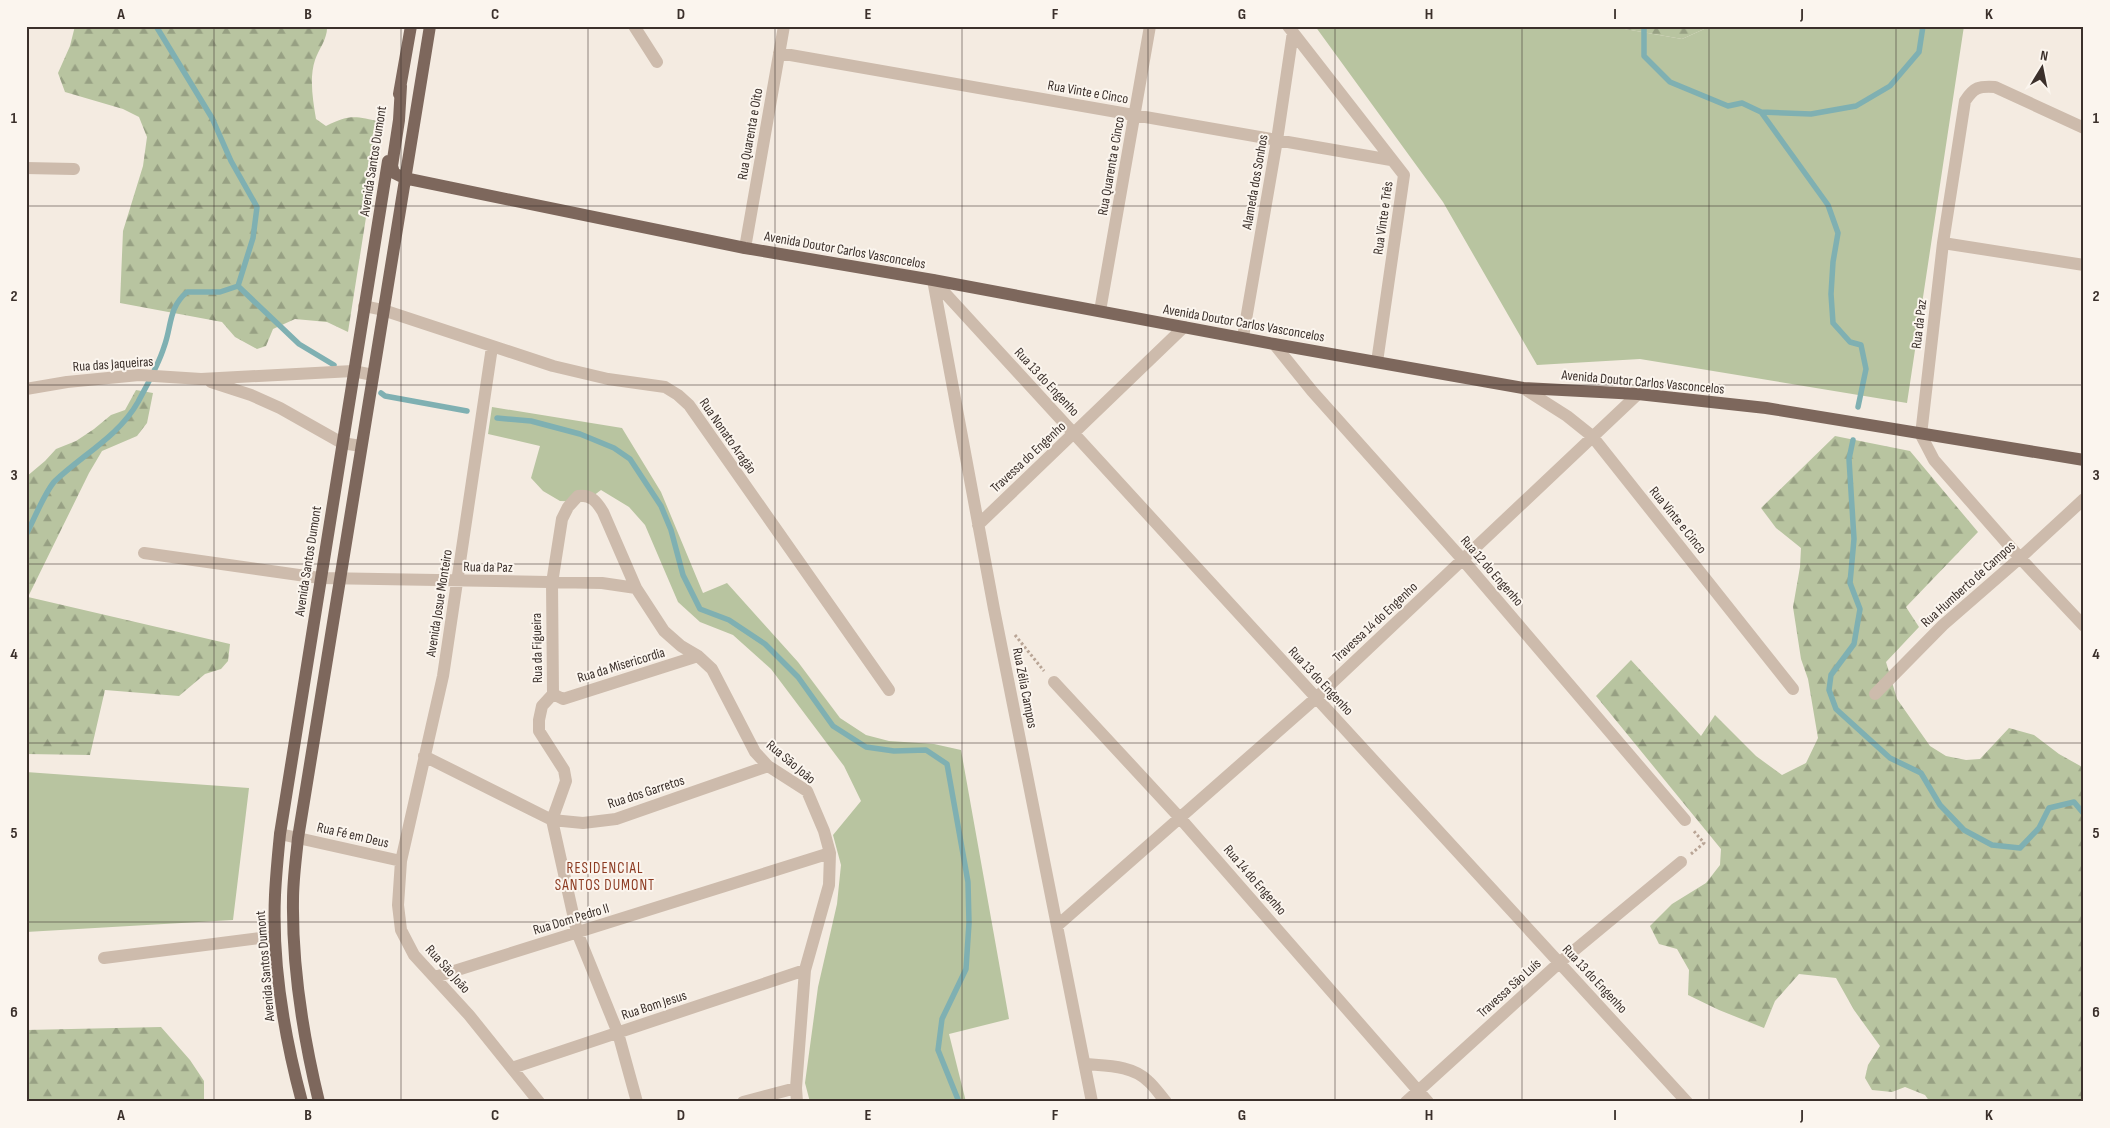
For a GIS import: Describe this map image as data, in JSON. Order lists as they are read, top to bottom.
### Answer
{
  "streets": {
    "main road": ["Avenida Santos Dumont", "Avenida Doutor Carlos Vasconcelos"],
    "street": [
      "Rua Vinte e Cinco",
      "Rua Quarenta e Oito",
      "Rua Quarenta e Cinco",
      "Alameda dos Sonhos",
      "Rua Vinte e Três",
      "Rua da Paz",
      "Rua das Jaqueiras",
      "Rua 13 do Engenho",
      "Rua Nonato Aragão",
      "Travessa do Engenho",
      "Rua 12 do Engenho",
      "Rua Humberto de Campos",
      "Avenida Josue Monteiro",
      "Travessa 14 do Engenho",
      "Rua da Figueira",
      "Rua da Misericordia",
      "Rua Zélia Campos",
      "Rua São João",
      "Rua dos Garretos",
      "Rua Fé em Deus",
      "Rua 14 do Engenho",
      "Rua Dom Pedro II",
      "Travessa São Luís",
      "Rua Bom Jesus"
    ]
  },
  "crossings": [
    ["Rua Vinte e Cinco", "Rua Quarenta e Oito"],
    ["Rua Vinte e Cinco", "Rua Quarenta e Cinco"],
    ["Rua Vinte e Cinco", "Alameda dos Sonhos"],
    ["Rua Vinte e Cinco", "Rua Vinte e Três"],
    ["Rua Vinte e Cinco", "Avenida Doutor Carlos Vasconcelos"],
    ["Rua Vinte e Cinco", "Travessa 14 do Engenho"],
    ["Rua Quarenta e Oito", "Avenida Doutor Carlos Vasconcelos"],
    ["Avenida Santos Dumont", "Rua da Paz"],
    ["Avenida Santos Dumont", "Rua das Jaqueiras"],
    ["Avenida Santos Dumont", "Rua Nonato Aragão"],
    ["Avenida Santos Dumont", "Rua Fé em Deus"],
    ["Rua Quarenta e Cinco", "Avenida Doutor Carlos Vasconcelos"],
    ["Alameda dos Sonhos", "Rua Vinte e Três"],
    ["Alameda dos Sonhos", "Avenida Doutor Carlos Vasconcelos"],
    ["Rua Vinte e Três", "Avenida Doutor Carlos Vasconcelos"],
    ["Avenida Doutor Carlos Vasconcelos", "Rua da Paz"],
    ["Avenida Doutor Carlos Vasconcelos", "Rua 13 do Engenho"],
    ["Avenida Doutor Carlos Vasconcelos", "Travessa do Engenho"],
    ["Avenida Doutor Carlos Vasconcelos", "Rua 12 do Engenho"],
    ["Avenida Doutor Carlos Vasconcelos", "Travessa 14 do Engenho"],
    ["Avenida Doutor Carlos Vasconcelos", "Rua Zélia Campos"],
    ["Rua da Paz", "Avenida Josue Monteiro"],
    ["Rua da Paz", "Rua da Figueira"],
    ["Rua da Paz", "Rua São João"],
    ["Rua 13 do Engenho", "Travessa do Engenho"],
    ["Rua 13 do Engenho", "Travessa 14 do Engenho"],
    ["Rua 13 do Engenho", "Rua Zélia Campos"],
    ["Rua 13 do Engenho", "Travessa São Luís"],
    ["Rua Nonato Aragão", "Avenida Josue Monteiro"],
    ["Travessa do Engenho", "Rua Zélia Campos"],
    ["Rua 12 do Engenho", "Travessa 14 do Engenho"],
    ["Avenida Josue Monteiro", "Rua São João"],
    ["Avenida Josue Monteiro", "Rua dos Garretos"],
    ["Avenida Josue Monteiro", "Rua Fé em Deus"],
    ["Travessa 14 do Engenho", "Rua Zélia Campos"],
    ["Travessa 14 do Engenho", "Rua 14 do Engenho"],
    ["Rua da Figueira", "Rua da Misericordia"],
    ["Rua da Figueira", "Rua São João"],
    ["Rua da Figueira", "Rua dos Garretos"],
    ["Rua da Misericordia", "Rua São João"],
    ["Rua São João", "Rua dos Garretos"],
    ["Rua São João", "Rua Fé em Deus"],
    ["Rua São João", "Rua Dom Pedro II"],
    ["Rua São João", "Rua Bom Jesus"],
    ["Rua 14 do Engenho", "Travessa São Luís"]
  ],
  "districts": ["RESIDENCIAL SANTOS DUMONT"],
  "north": "top",
  "grid": {
    "columns": [
      "A",
      "B",
      "C",
      "D",
      "E",
      "F",
      "G",
      "H",
      "I",
      "J",
      "K"
    ],
    "rows": [
      "1",
      "2",
      "3",
      "4",
      "5",
      "6"
    ]
  }
}
